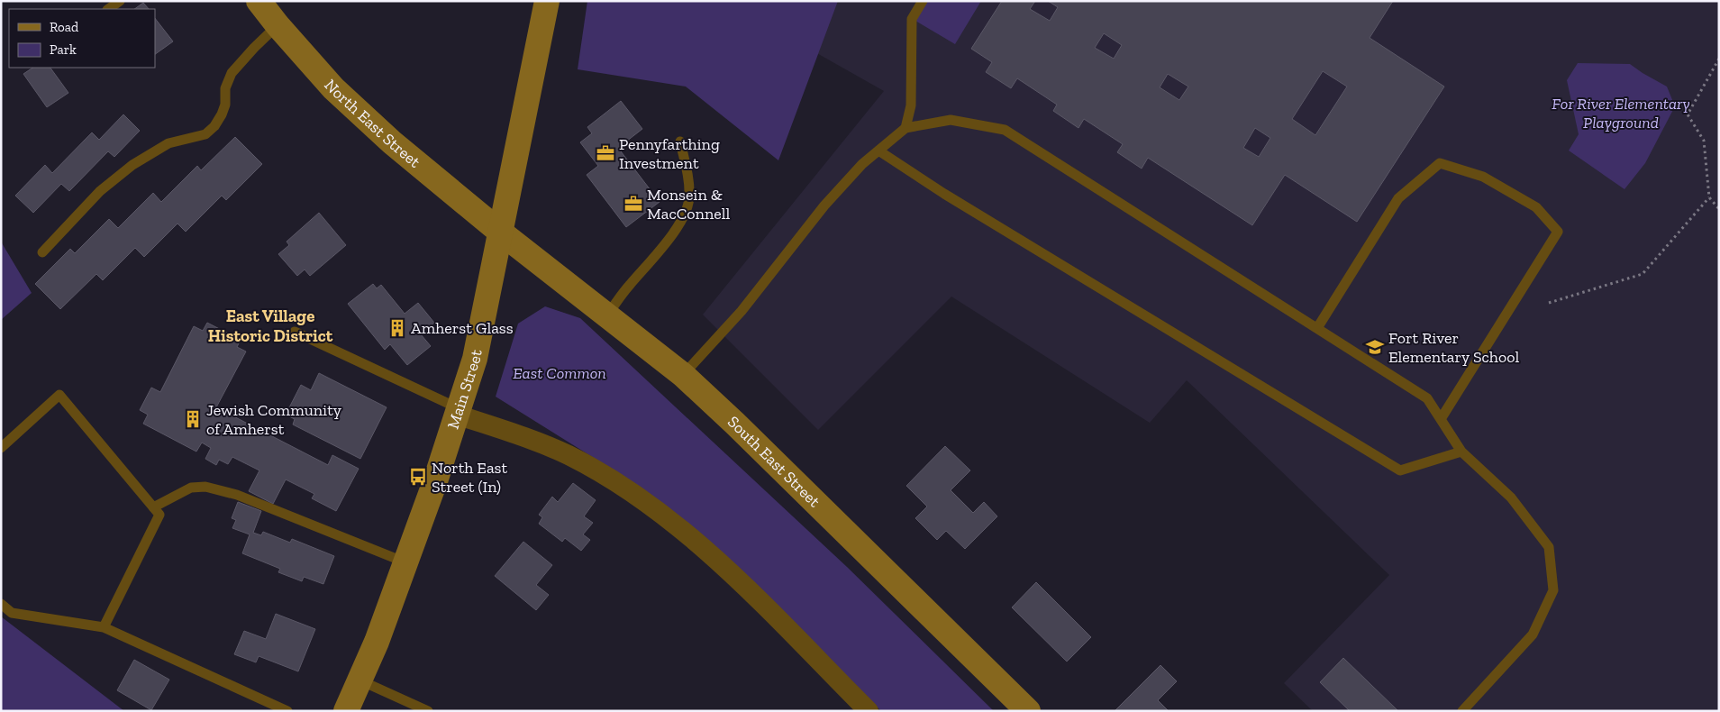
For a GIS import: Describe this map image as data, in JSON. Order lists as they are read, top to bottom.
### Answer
{
  "streets": {
    "main road": ["North East Street", "Main Street", "South East Street"]
  },
  "crossings": [
    ["North East Street", "Main Street"],
    ["North East Street", "South East Street"],
    ["Main Street", "South East Street"]
  ],
  "districts": ["East Village Historic District"],
  "parks": ["For River Elementary Playground", "East Common"],
  "places": {
    "office": ["Pennyfarthing Investment", "Monsein & MacConnell"],
    "building": ["Amherst Glass", "Jewish Community of Amherst"],
    "school or university": ["Fort River Elementary School"],
    "bus stop": ["North East Street (In)"]
  },
  "legend": ["Road", "Park"]
}
